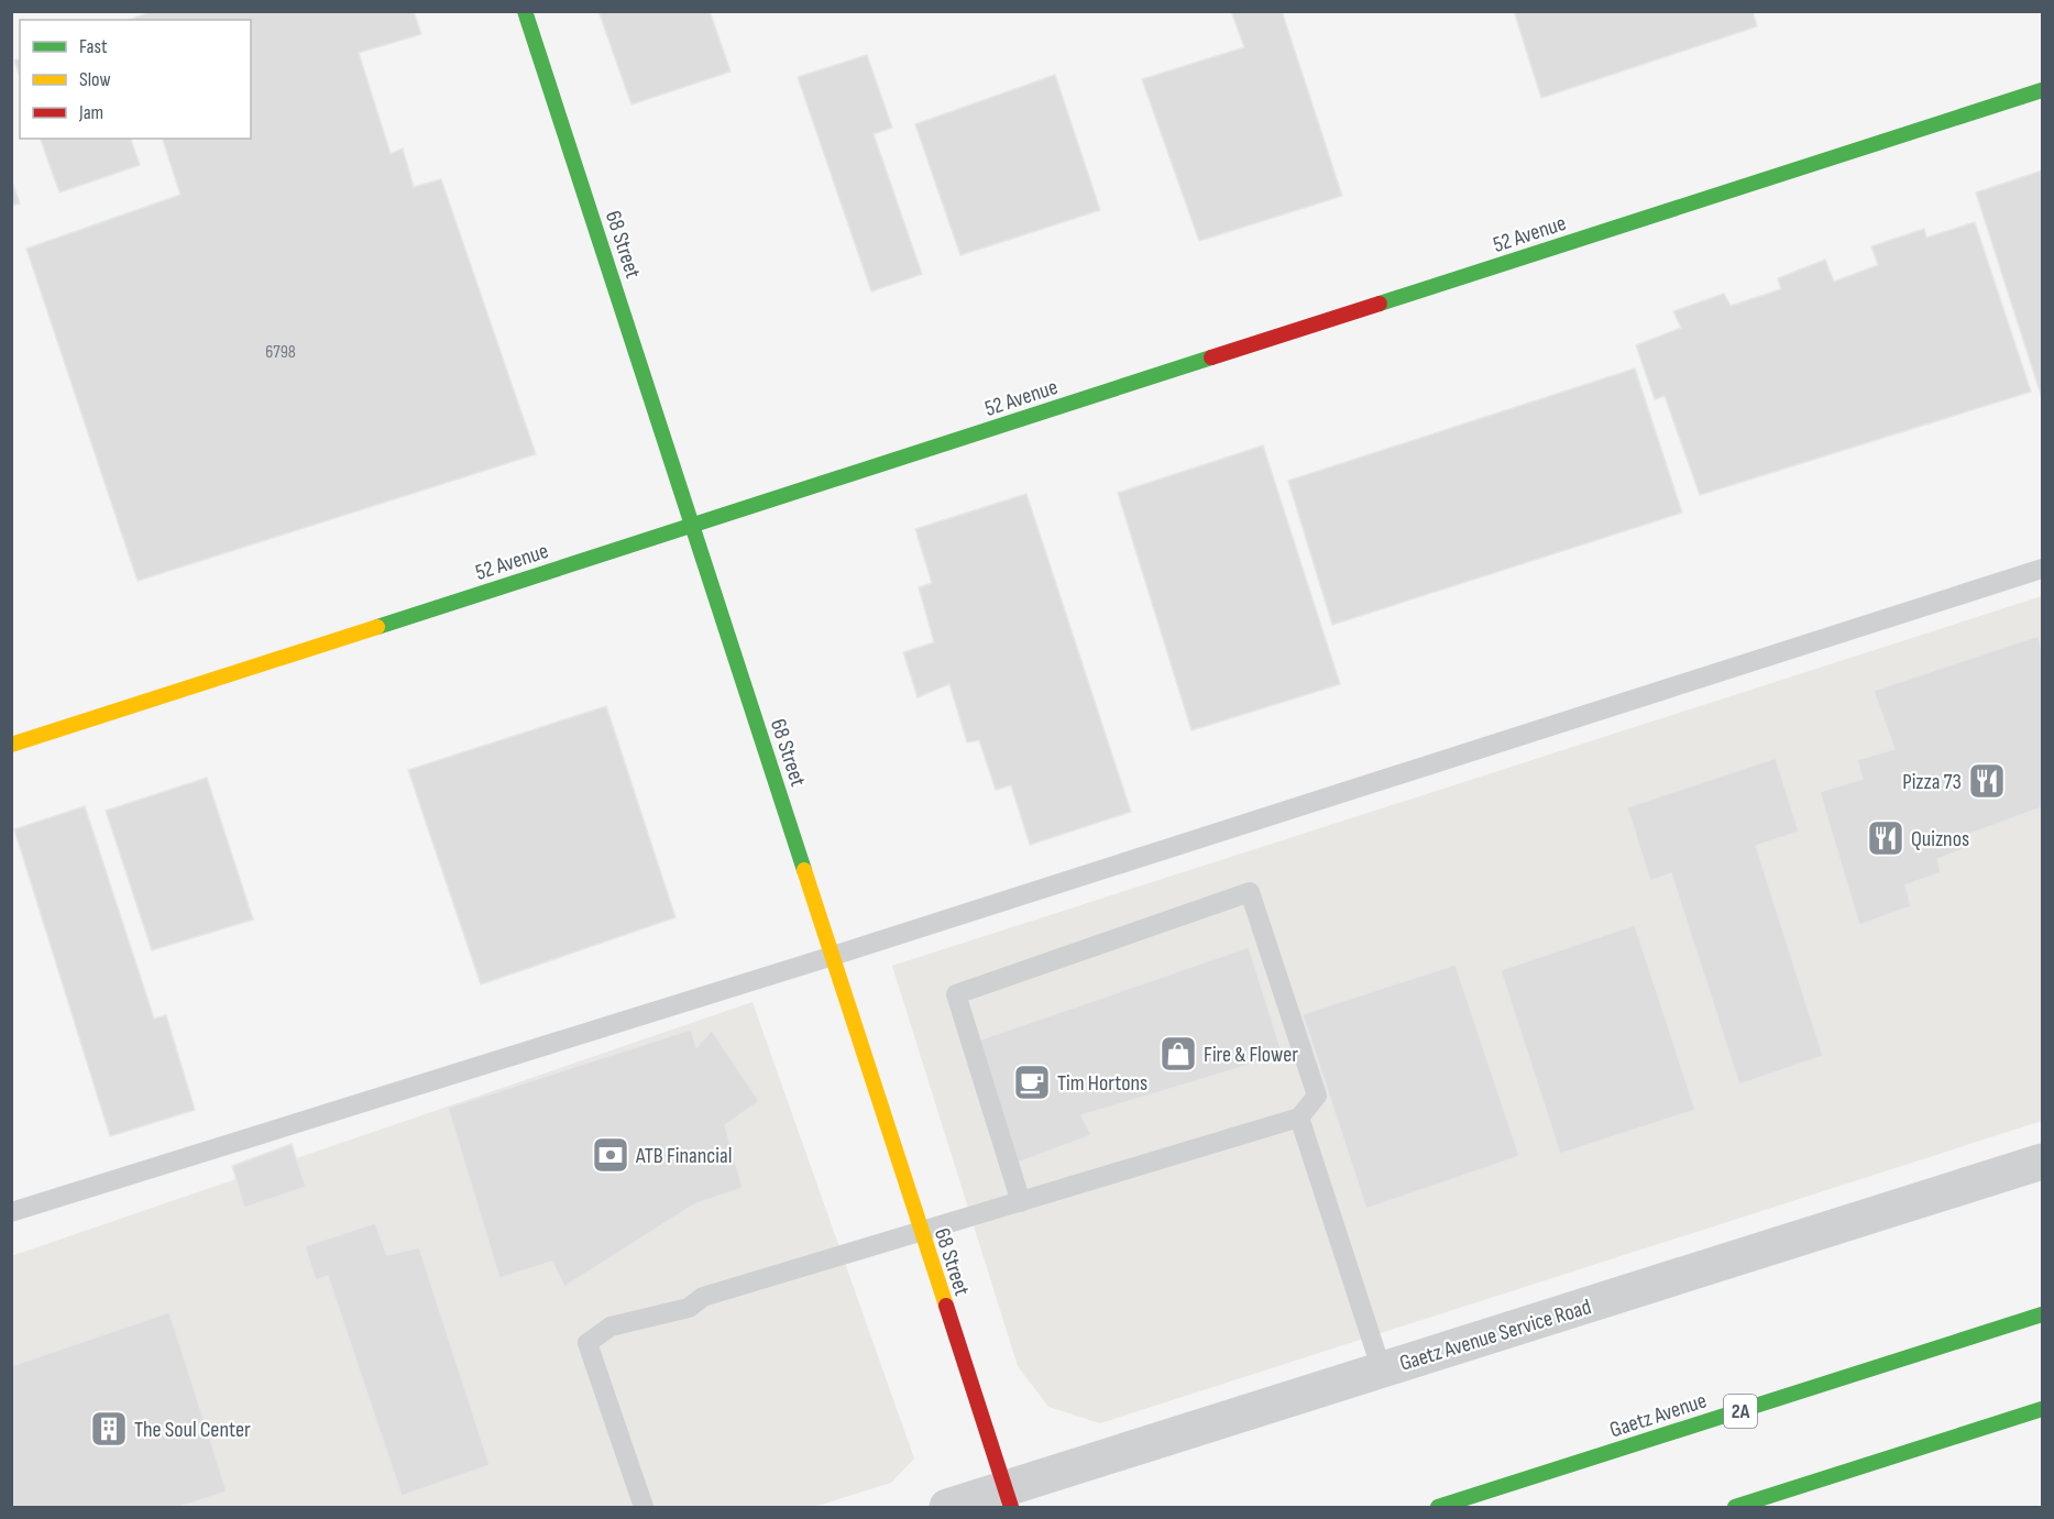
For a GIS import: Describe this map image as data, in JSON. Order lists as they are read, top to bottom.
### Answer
{
  "streets": {
    "street": [
      "52 Avenue",
      "68 Street",
      "Gaetz Avenue Service Road",
      "2A",
      "Gaetz Avenue"
    ]
  },
  "crossings": [
    ["52 Avenue", "68 Street"],
    ["68 Street", "Gaetz Avenue Service Road"]
  ],
  "places": {
    "restaurant": ["Pizza 73", "Quiznos"],
    "shop": ["Fire & Flower"],
    "cafe": ["Tim Hortons"],
    "bank": ["ATB Financial"],
    "building": ["The Soul Center"]
  },
  "house_numbers": ["6798"],
  "legend": ["Fast", "Slow", "Jam"]
}
